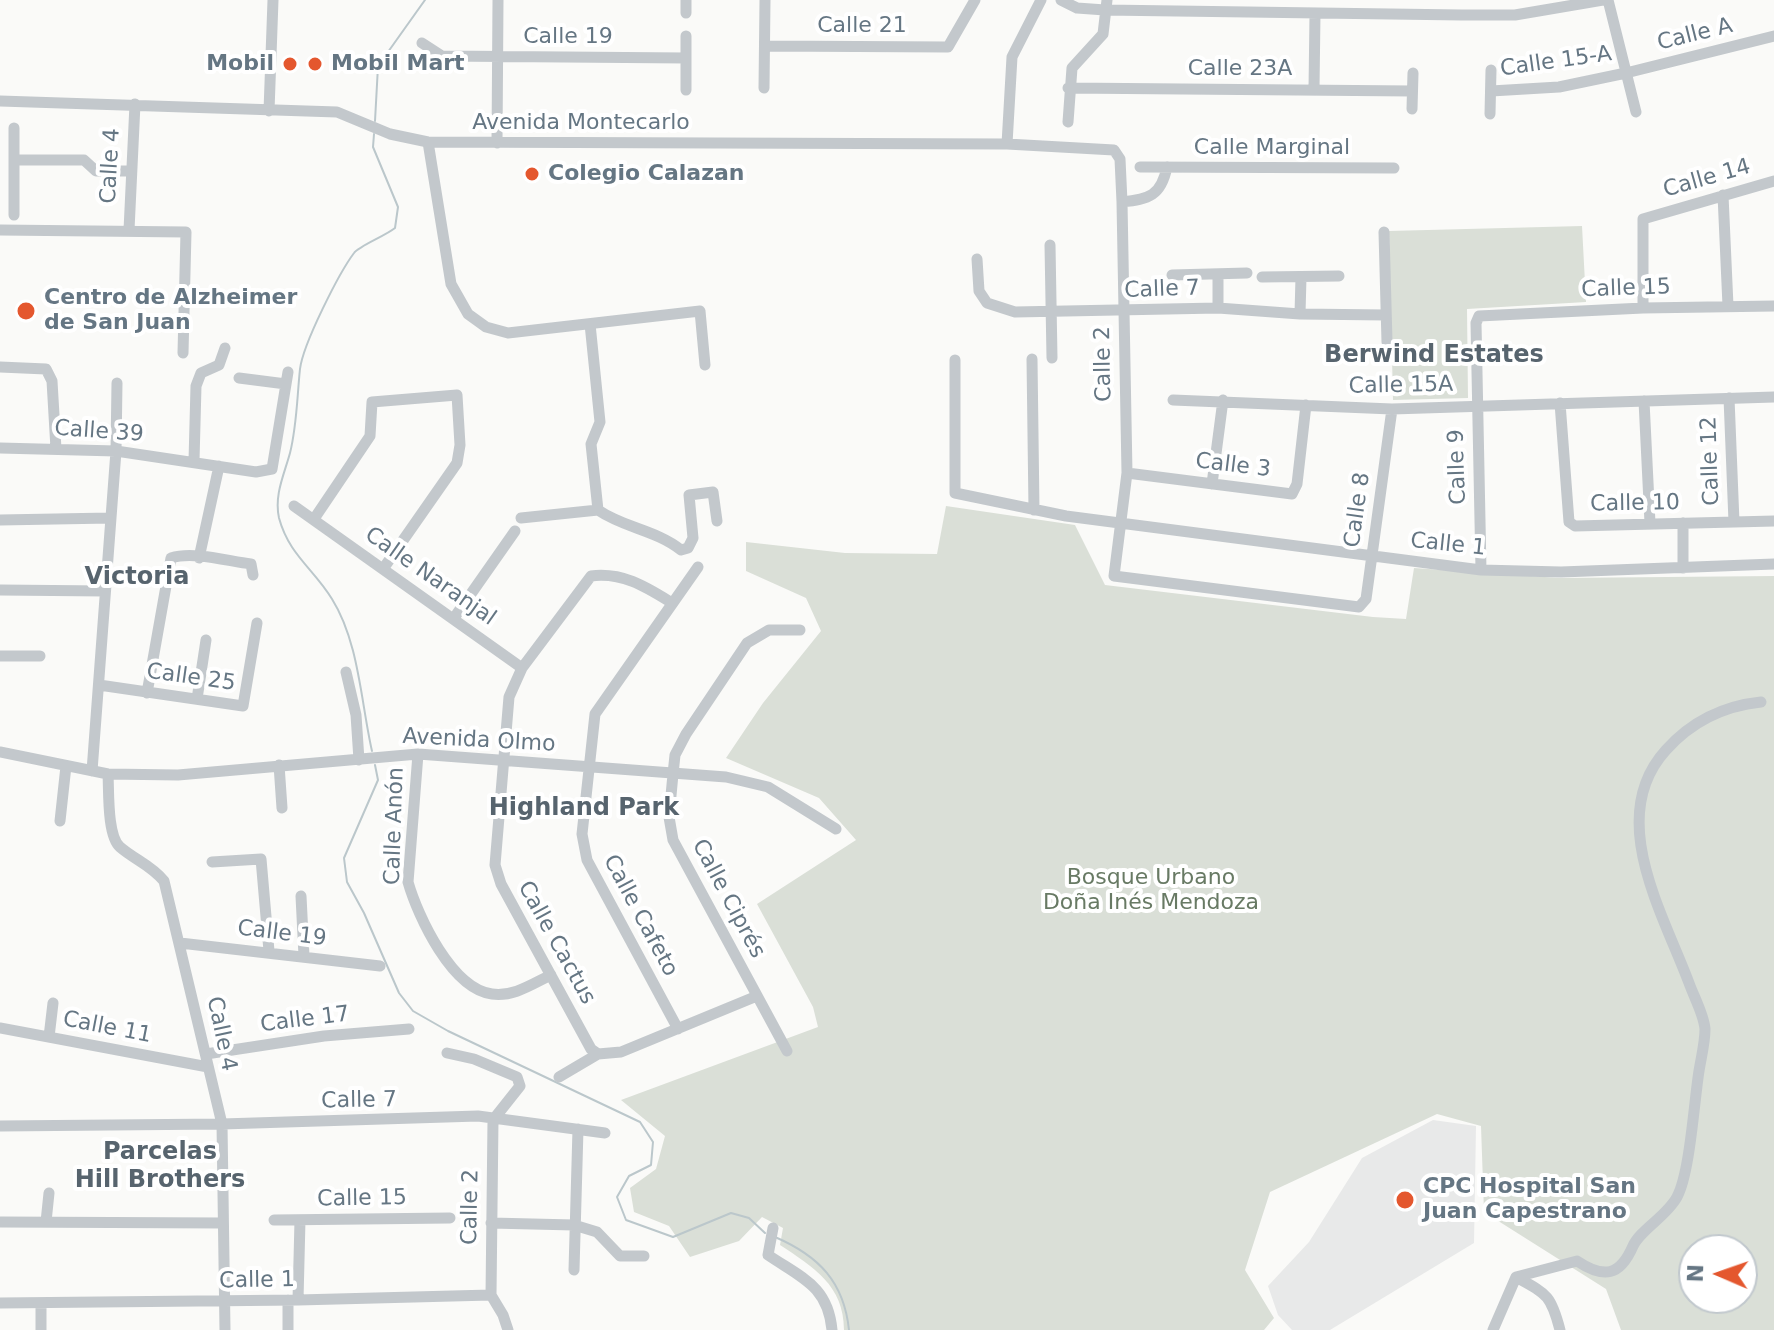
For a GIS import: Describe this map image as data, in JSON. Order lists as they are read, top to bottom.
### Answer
{
  "streets": {
    "street": [
      "Calle 21",
      "Calle A",
      "Calle 19",
      "Calle 15-A",
      "Calle 23A",
      "Avenida Montecarlo",
      "Calle Marginal",
      "Calle 4",
      "Calle 14",
      "Calle 15",
      "Calle 7",
      "Calle 2",
      "Calle 15A",
      "Calle 39",
      "Calle 12",
      "Calle 3",
      "Calle 9",
      "Calle 10",
      "Calle 8",
      "Calle 1",
      "Calle Naranjal",
      "Calle 25",
      "Avenida Olmo",
      "Calle Anón",
      "Calle Ciprés",
      "Calle Cafeto",
      "Calle Cactus",
      "Calle 17",
      "Calle 11"
    ]
  },
  "crossings": [
    ["Calle A", "Calle 15-A"],
    ["Calle 19", "Calle 4"],
    ["Avenida Montecarlo", "Calle Marginal"],
    ["Avenida Montecarlo", "Calle 4"],
    ["Avenida Montecarlo", "Calle 2"],
    ["Calle Marginal", "Calle 2"],
    ["Calle 4", "Calle 7"],
    ["Calle 4", "Calle 1"],
    ["Calle 4", "Avenida Olmo"],
    ["Calle 4", "Calle 17"],
    ["Calle 4", "Calle 11"],
    ["Calle 14", "Calle 15"],
    ["Calle 15", "Calle 9"],
    ["Calle 7", "Calle 2"],
    ["Calle 2", "Calle 3"],
    ["Calle 2", "Calle 8"],
    ["Calle 2", "Calle 1"],
    ["Calle 15A", "Calle 12"],
    ["Calle 15A", "Calle 3"],
    ["Calle 15A", "Calle 9"],
    ["Calle 15A", "Calle 10"],
    ["Calle 15A", "Calle 8"],
    ["Calle 12", "Calle 10"],
    ["Calle 9", "Calle 1"],
    ["Calle 8", "Calle 1"],
    ["Calle Naranjal", "Calle Cactus"],
    ["Avenida Olmo", "Calle Anón"],
    ["Avenida Olmo", "Calle Ciprés"],
    ["Avenida Olmo", "Calle Cafeto"],
    ["Avenida Olmo", "Calle Cactus"],
    ["Calle Anón", "Calle Cactus"],
    ["Calle Cafeto", "Calle Cactus"]
  ],
  "districts": [
    "Berwind Estates",
    "Victoria",
    "Highland Park",
    "Parcelas Hill Brothers"
  ],
  "parks": ["Bosque Urbano Doña Inés Mendoza"],
  "places": [
    "Mobil",
    "Mobil Mart",
    "Colegio Calazan",
    "Centro de Alzheimer de San Juan",
    "CPC Hospital San Juan Capestrano"
  ],
  "north": "left"
}
